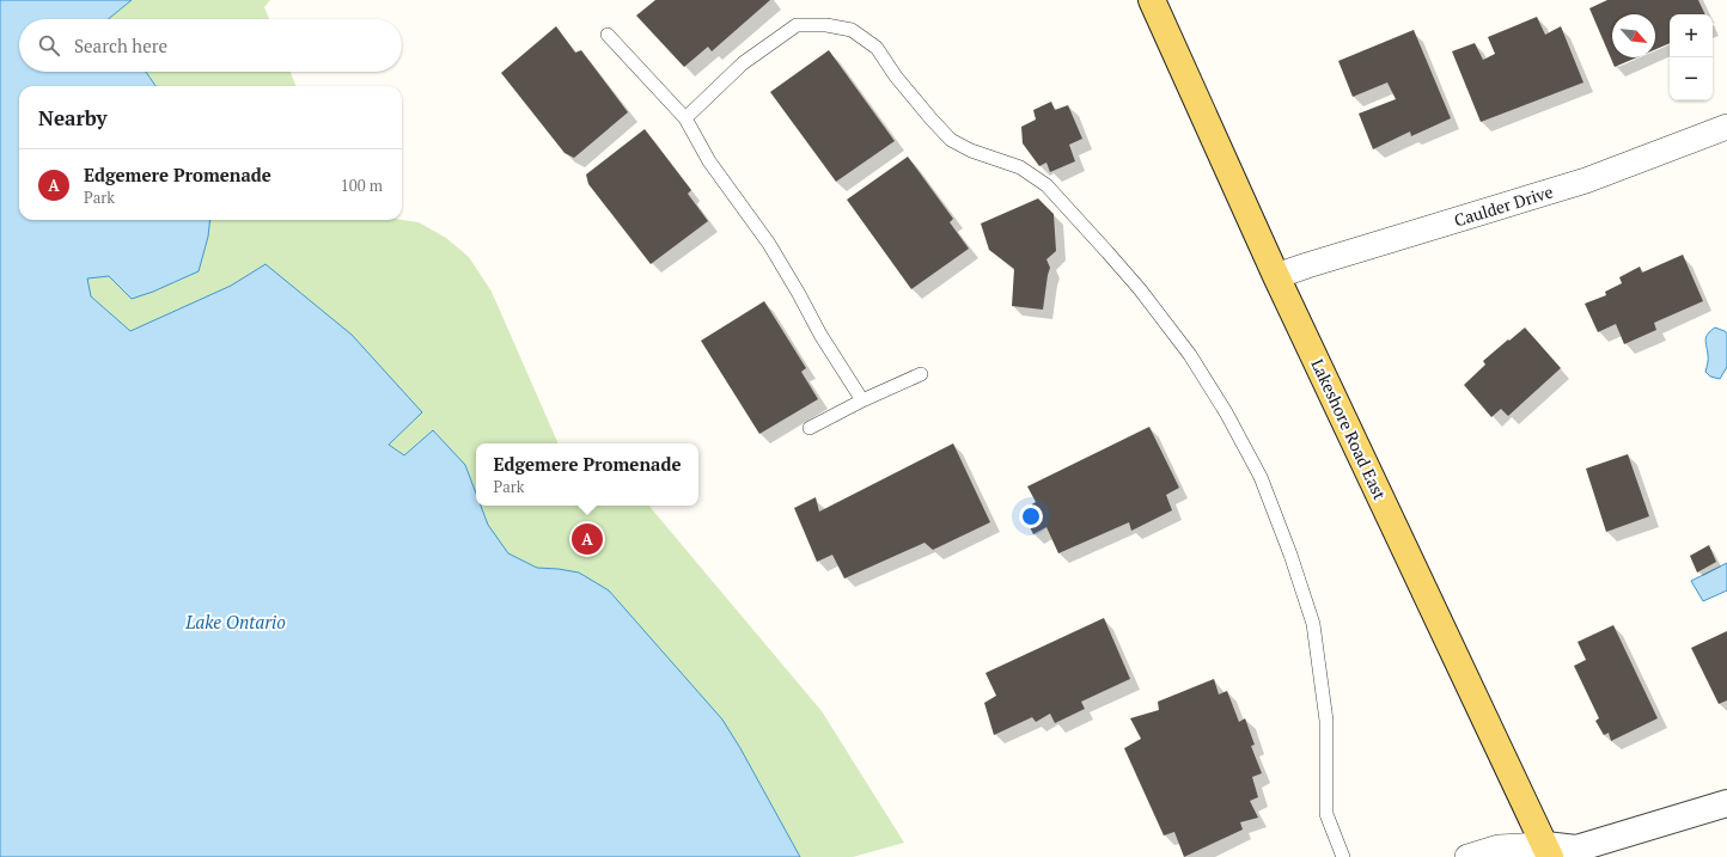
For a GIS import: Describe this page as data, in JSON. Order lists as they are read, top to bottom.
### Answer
{
  "streets": {
    "main road": ["Lakeshore Road East"],
    "street": ["Caulder Drive"]
  },
  "crossings": [
    ["Caulder Drive", "Lakeshore Road East"]
  ],
  "water": ["Lake Ontario"],
  "north": "bottom right",
  "page": {
    "map_buttons": ["+", "−"],
    "search": "Search here",
    "heading": "Nearby",
    "list": [
      {
        "mark": "A",
        "name": "Edgemere Promenade",
        "note": "Park",
        "value": "100 m"
      }
    ],
    "popup": ["Edgemere Promenade", "Park"],
    "pins": "A"
  }
}
